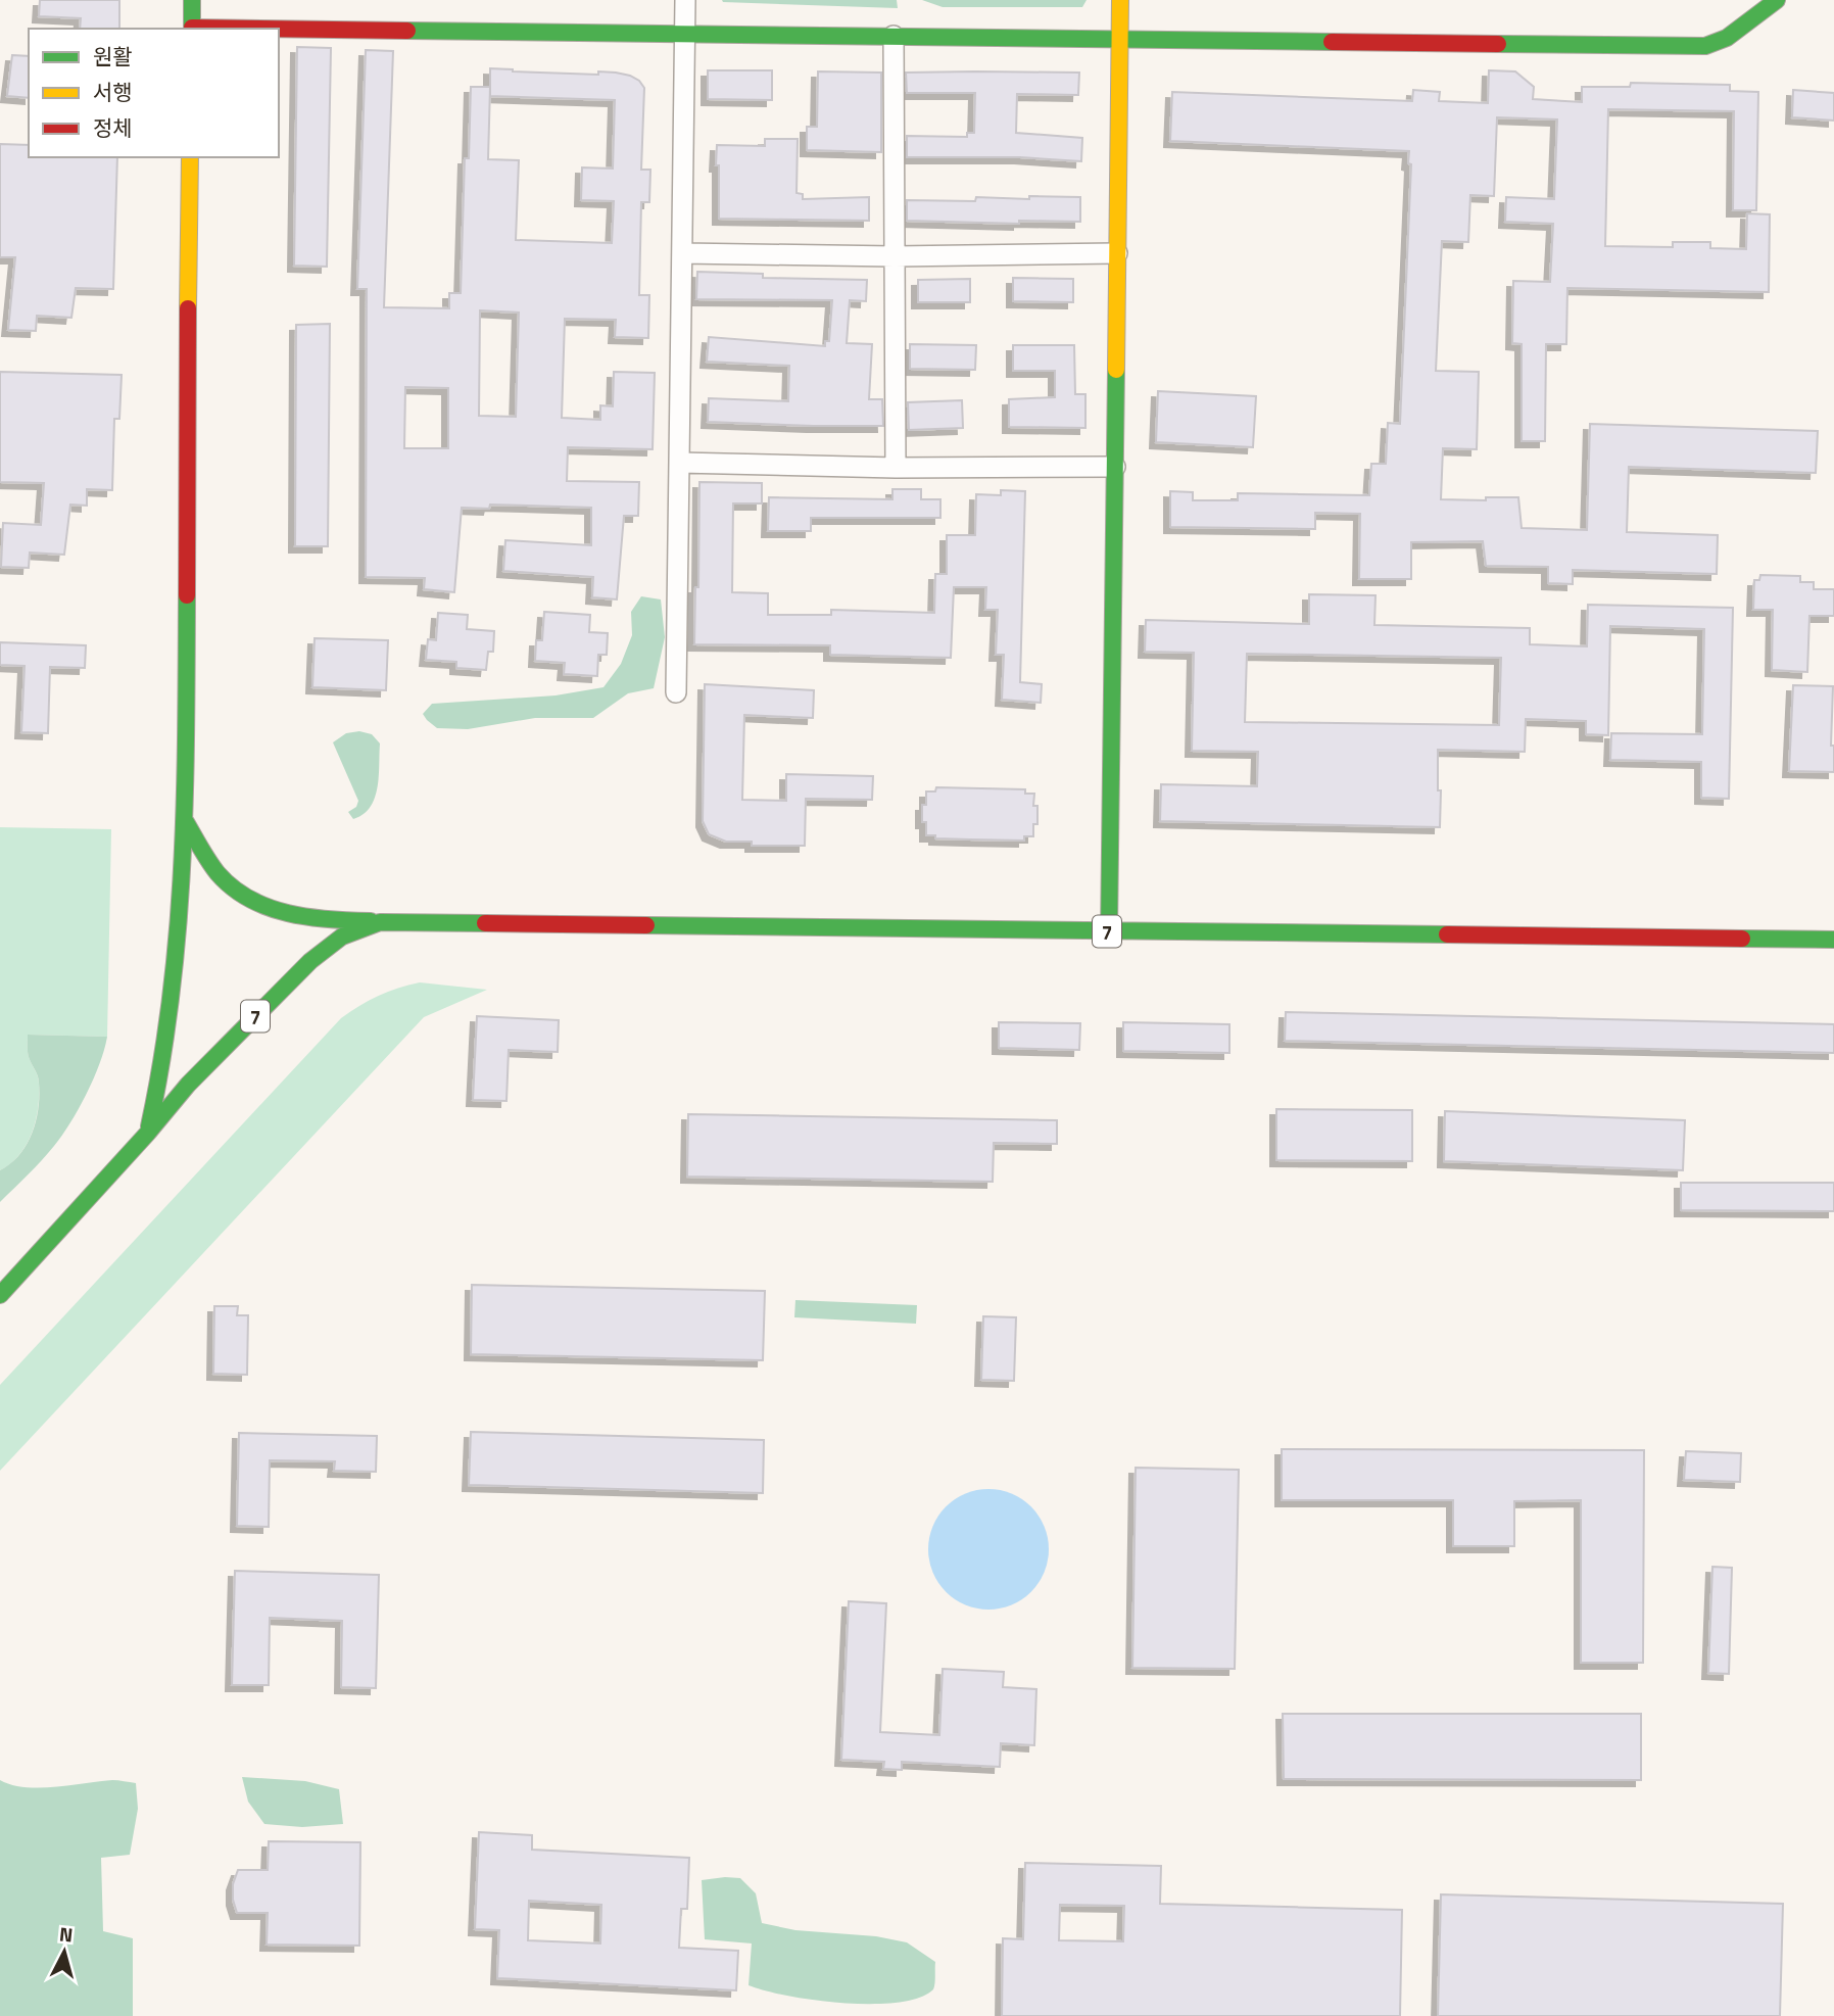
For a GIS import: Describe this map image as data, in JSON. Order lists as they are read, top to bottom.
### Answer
{
  "streets": {
    "main road": ["7"]
  },
  "legend": ["원활", "서행", "정체"],
  "north": "top"
}
